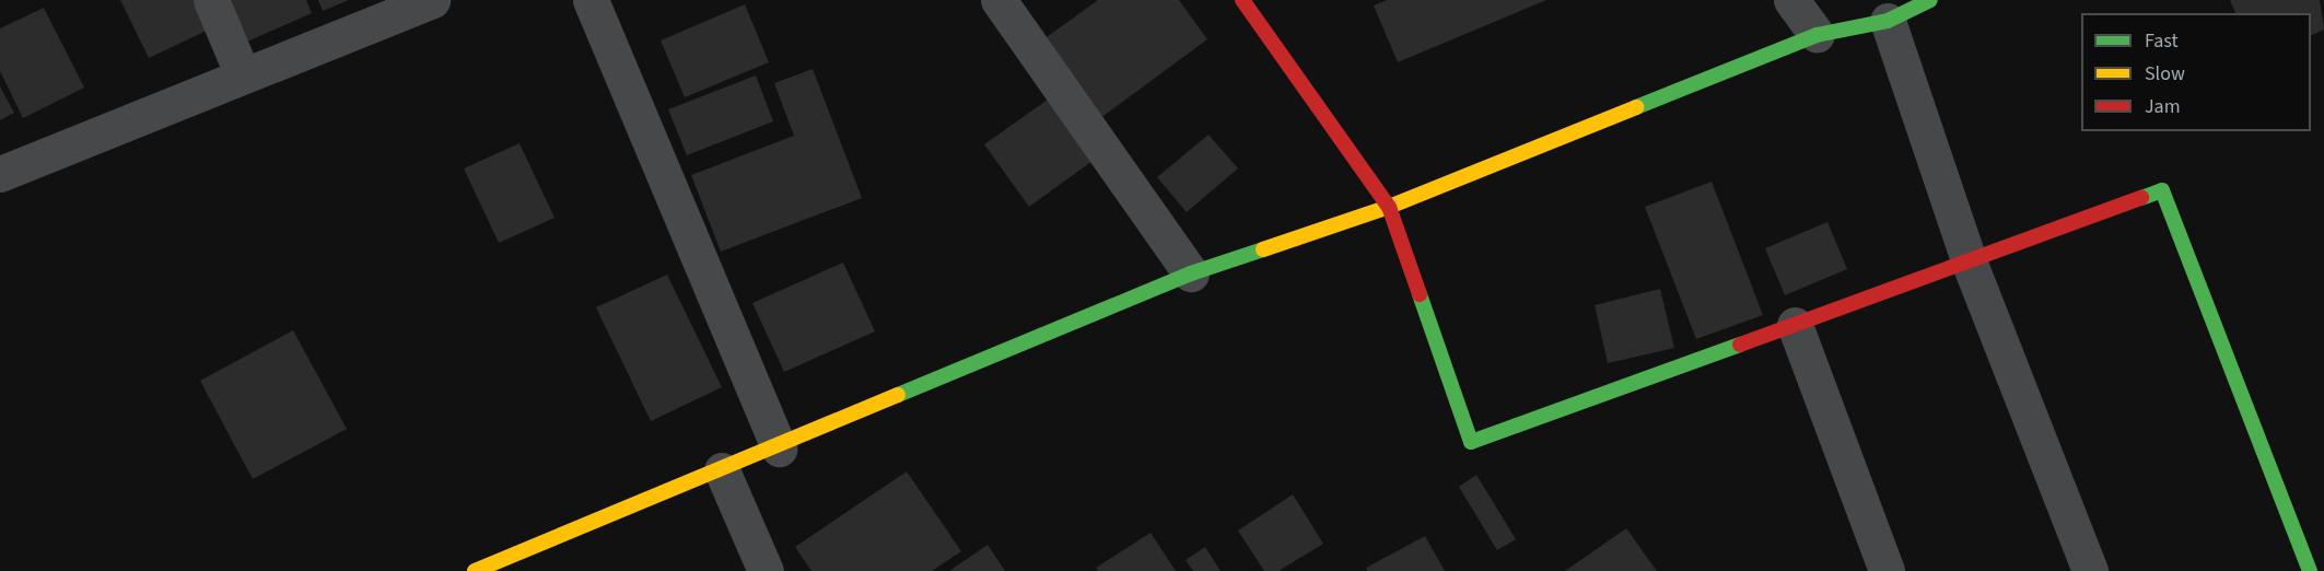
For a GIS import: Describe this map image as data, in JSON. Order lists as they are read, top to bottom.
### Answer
{
  "legend": ["Fast", "Slow", "Jam"]
}
